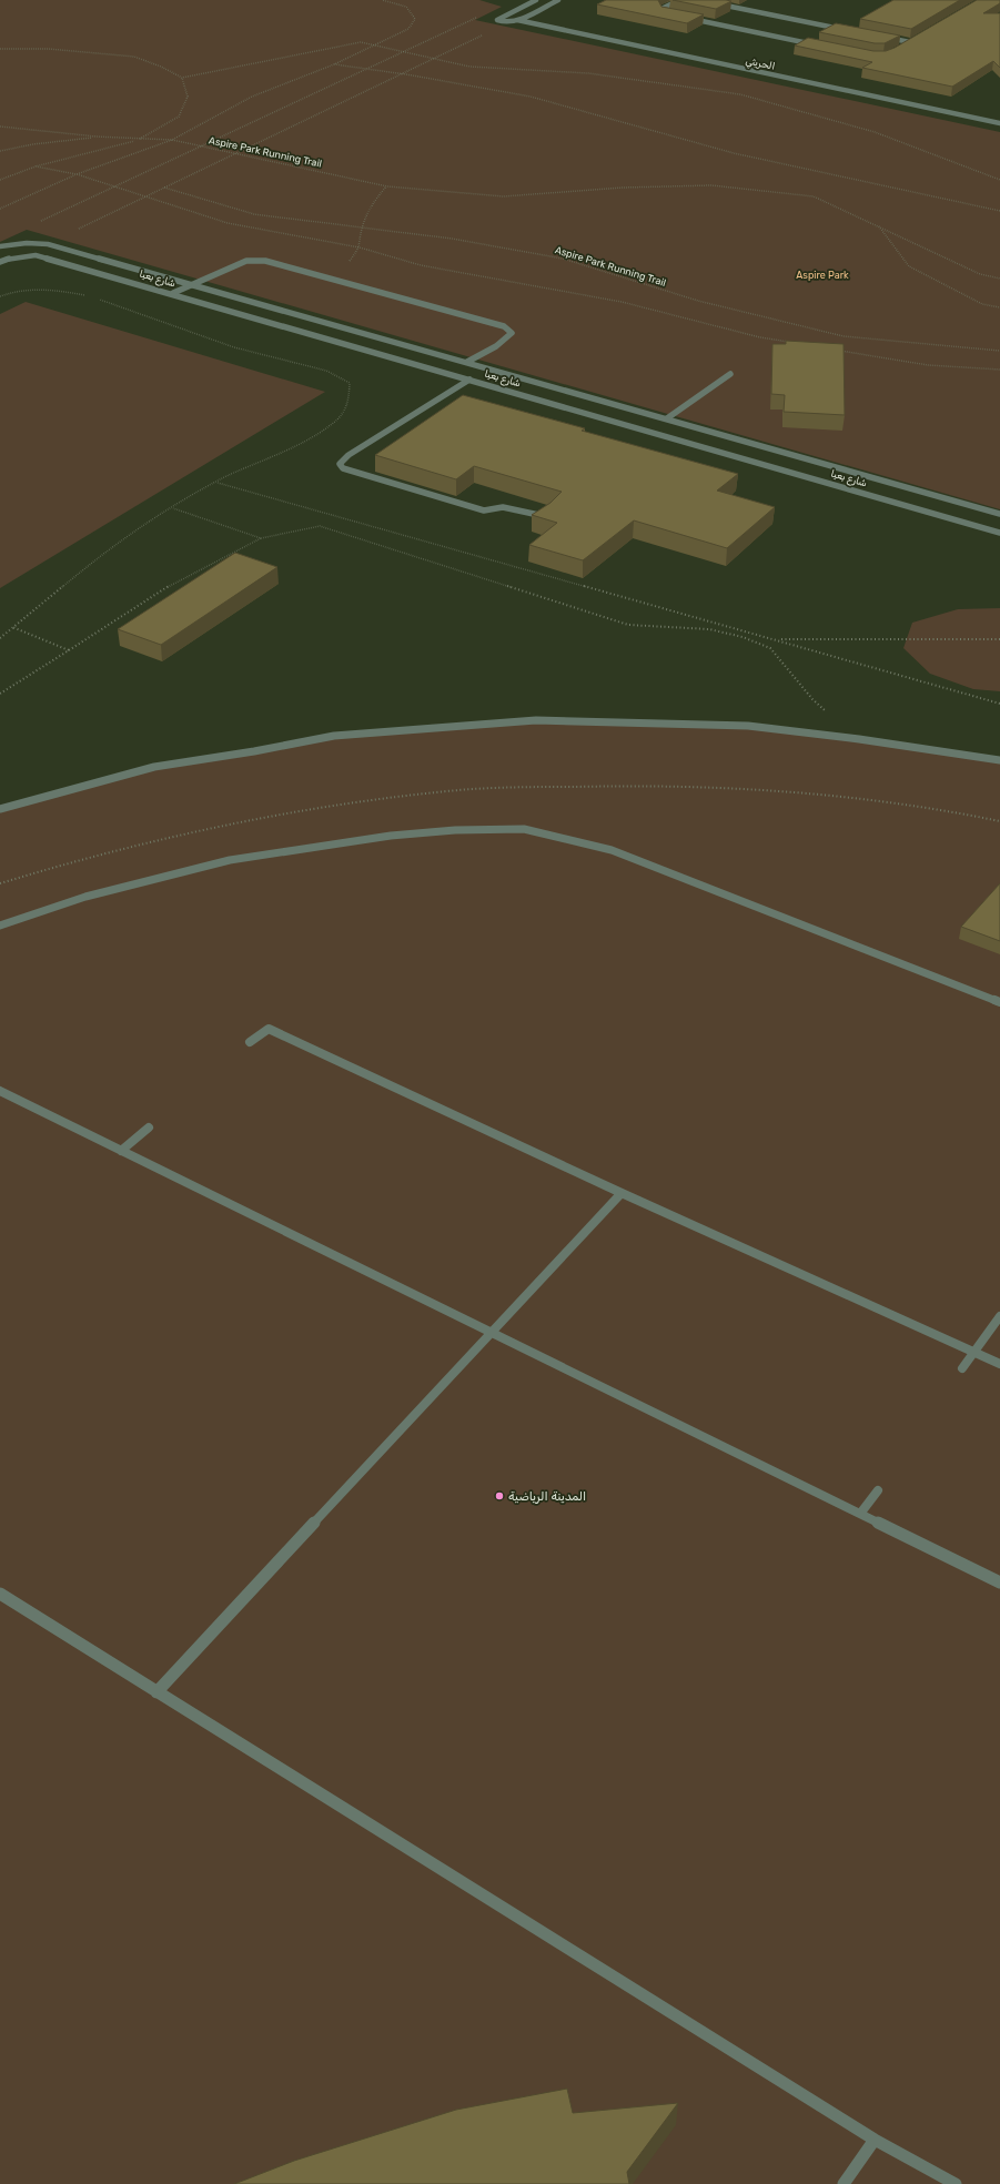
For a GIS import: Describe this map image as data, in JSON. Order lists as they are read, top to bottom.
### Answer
{
  "streets": {
    "street": ["الحريثي", "شارع بعيا"],
    "path": ["Aspire Park Running Trail"]
  },
  "parks": ["Aspire Park"],
  "places": ["المدينة الرياضية"]
}
